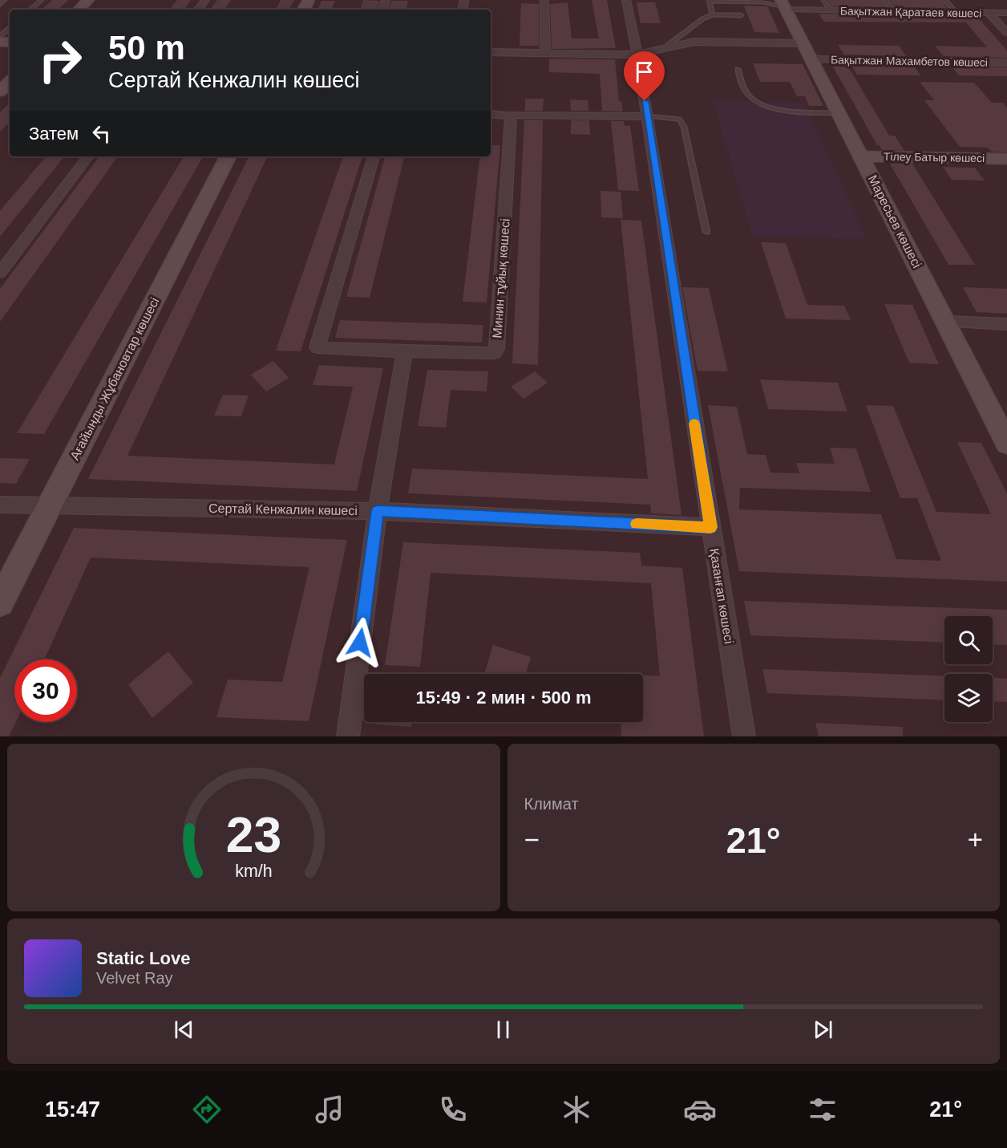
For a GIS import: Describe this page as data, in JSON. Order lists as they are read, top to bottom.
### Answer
{
  "streets": {
    "street": [
      "Бақытжан Қаратаев көшесі",
      "Бақытжан Махамбетов көшесі",
      "Тілеу Батыр көшесі",
      "Маресьев көшесі",
      "Минин тұйық көшесі",
      "Ағайынды Жұбановтар көшесі",
      "Сертай Кенжалин көшесі",
      "Қазанғап көшесі"
    ]
  },
  "crossings": [
    ["Бақытжан Қаратаев көшесі", "Маресьев көшесі"],
    ["Бақытжан Махамбетов көшесі", "Маресьев көшесі"],
    ["Тілеу Батыр көшесі", "Маресьев көшесі"],
    ["Ағайынды Жұбановтар көшесі", "Сертай Кенжалин көшесі"],
    ["Сертай Кенжалин көшесі", "Қазанғап көшесі"]
  ],
  "page": {
    "turn": ["50 m", "Сертай Кенжалин көшесі"],
    "then": "Затем",
    "limit": "30",
    "trip": "15:49 · 2 мин · 500 m",
    "tile": "Климат",
    "heat": ["−", "21°", "+"],
    "song": ["Static Love", "Velvet Ray"],
    "tabs": ["15:47", "21°"],
    "gauge": ["23", "km/h"]
  }
}
